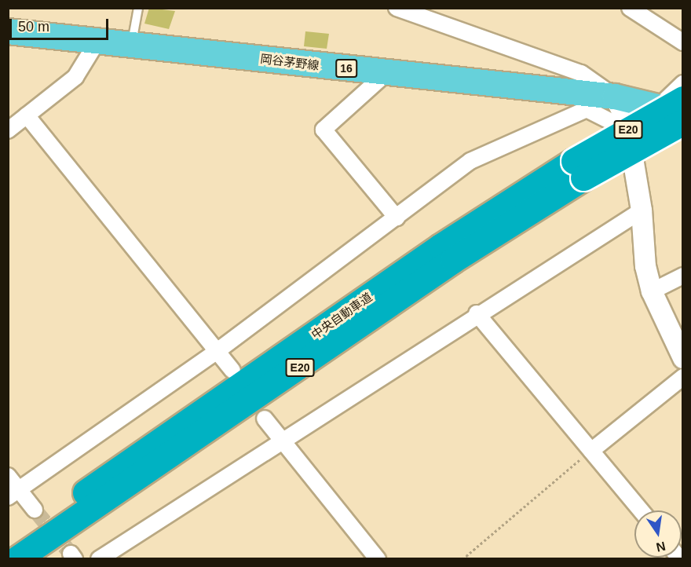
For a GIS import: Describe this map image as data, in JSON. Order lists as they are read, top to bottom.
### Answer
{
  "streets": {
    "highway": ["E20", "中央自動車道"],
    "main road": ["岡谷茅野線", "16"]
  },
  "crossings": [
    ["岡谷茅野線", "中央自動車道"]
  ],
  "scale_bar": "50 m",
  "north": "bottom"
}
